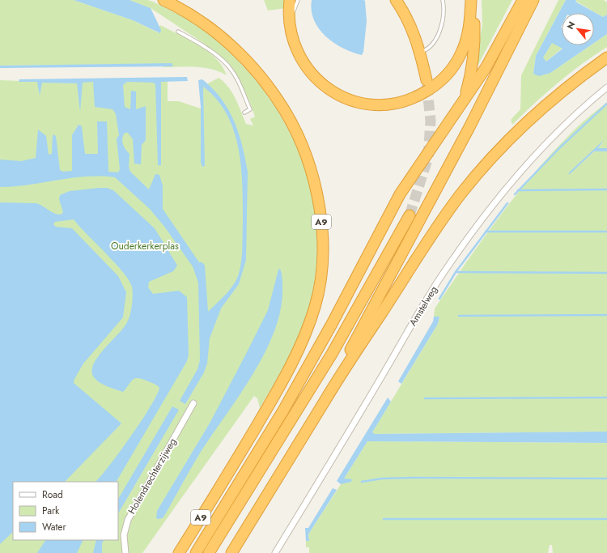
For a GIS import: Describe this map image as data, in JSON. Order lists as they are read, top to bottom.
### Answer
{
  "streets": {
    "highway": ["A9"],
    "street": ["Amstelweg", "Holendrechterzijweg"]
  },
  "parks": ["Ouderkerkerplas"],
  "legend": ["Road", "Park", "Water"],
  "north": "top left"
}
